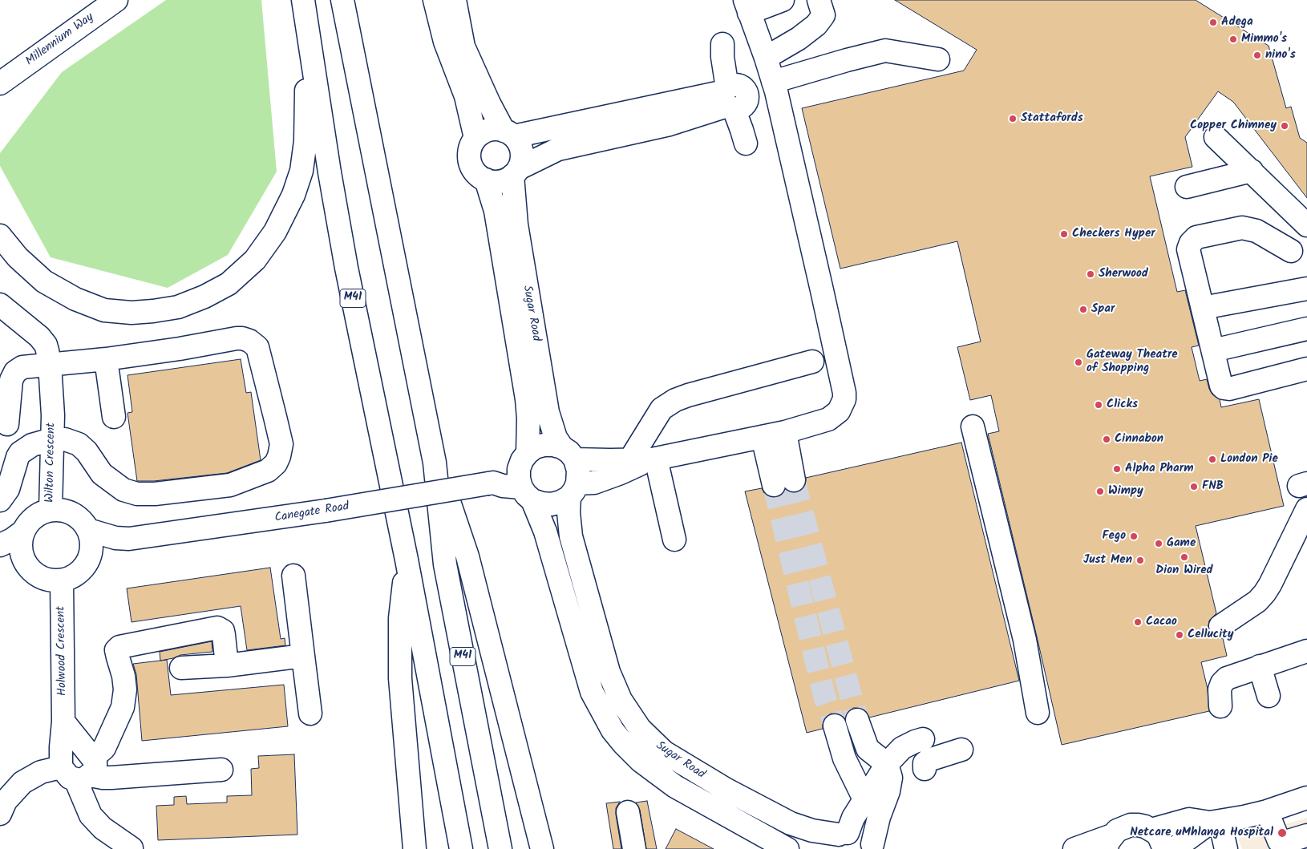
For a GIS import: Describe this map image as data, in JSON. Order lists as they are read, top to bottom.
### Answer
{
  "streets": {
    "main road": [
      "Millennium Way",
      "M41",
      "Sugar Road",
      "Wilton Crescent",
      "Canegate Road",
      "Holwood Crescent"
    ]
  },
  "crossings": [
    ["Sugar Road", "Canegate Road"],
    ["Wilton Crescent", "Canegate Road"],
    ["Wilton Crescent", "Holwood Crescent"],
    ["Canegate Road", "Holwood Crescent"]
  ],
  "places": [
    "Adega",
    "Mimmo's",
    "nino's",
    "Stattafords",
    "Copper Chimney",
    "Checkers Hyper",
    "Sherwood",
    "Spar",
    "Gateway Theatre of Shopping",
    "Clicks",
    "Cinnabon",
    "London Pie",
    "Alpha Pharm",
    "FNB",
    "Wimpy",
    "Fego",
    "Game",
    "Dion Wired",
    "Just Men",
    "Cacao",
    "Cellucity",
    "Netcare uMhlanga Hospital"
  ]
}
